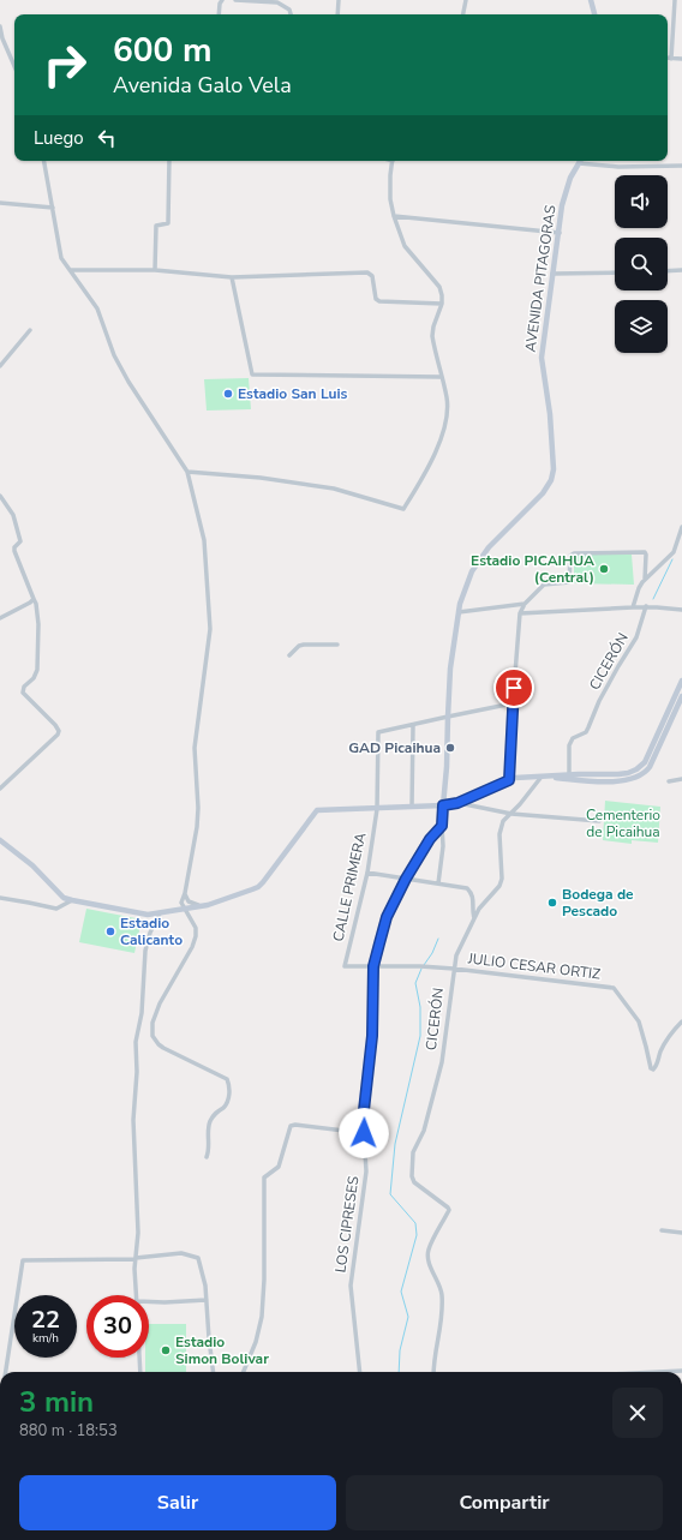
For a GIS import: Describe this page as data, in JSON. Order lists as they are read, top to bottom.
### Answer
{
  "streets": {
    "main road": ["AVENIDA PITAGORAS"],
    "street": [
      "CICERÓN",
      "CALLE PRIMERA",
      "JULIO CESAR ORTIZ",
      "LOS CIPRESES"
    ]
  },
  "crossings": [
    ["CICERÓN", "JULIO CESAR ORTIZ"],
    ["CALLE PRIMERA", "JULIO CESAR ORTIZ"],
    ["CALLE PRIMERA", "LOS CIPRESES"],
    ["JULIO CESAR ORTIZ", "LOS CIPRESES"]
  ],
  "parks": ["Cementerio de Picaihua"],
  "places": [
    "Estadio San Luis",
    "Estadio PICAIHUA (Central)",
    "GAD Picaihua",
    "Bodega de Pescado",
    "Estadio Calicanto",
    "Estadio Simon Bolivar"
  ],
  "page": {
    "turn": ["600 m", "Avenida Galo Vela"],
    "then": "Luego",
    "speed": "22 km/h",
    "limit": "30",
    "heading": ["3 min", "880 m · 18:53"],
    "buttons": ["Salir", "Compartir"]
  }
}
